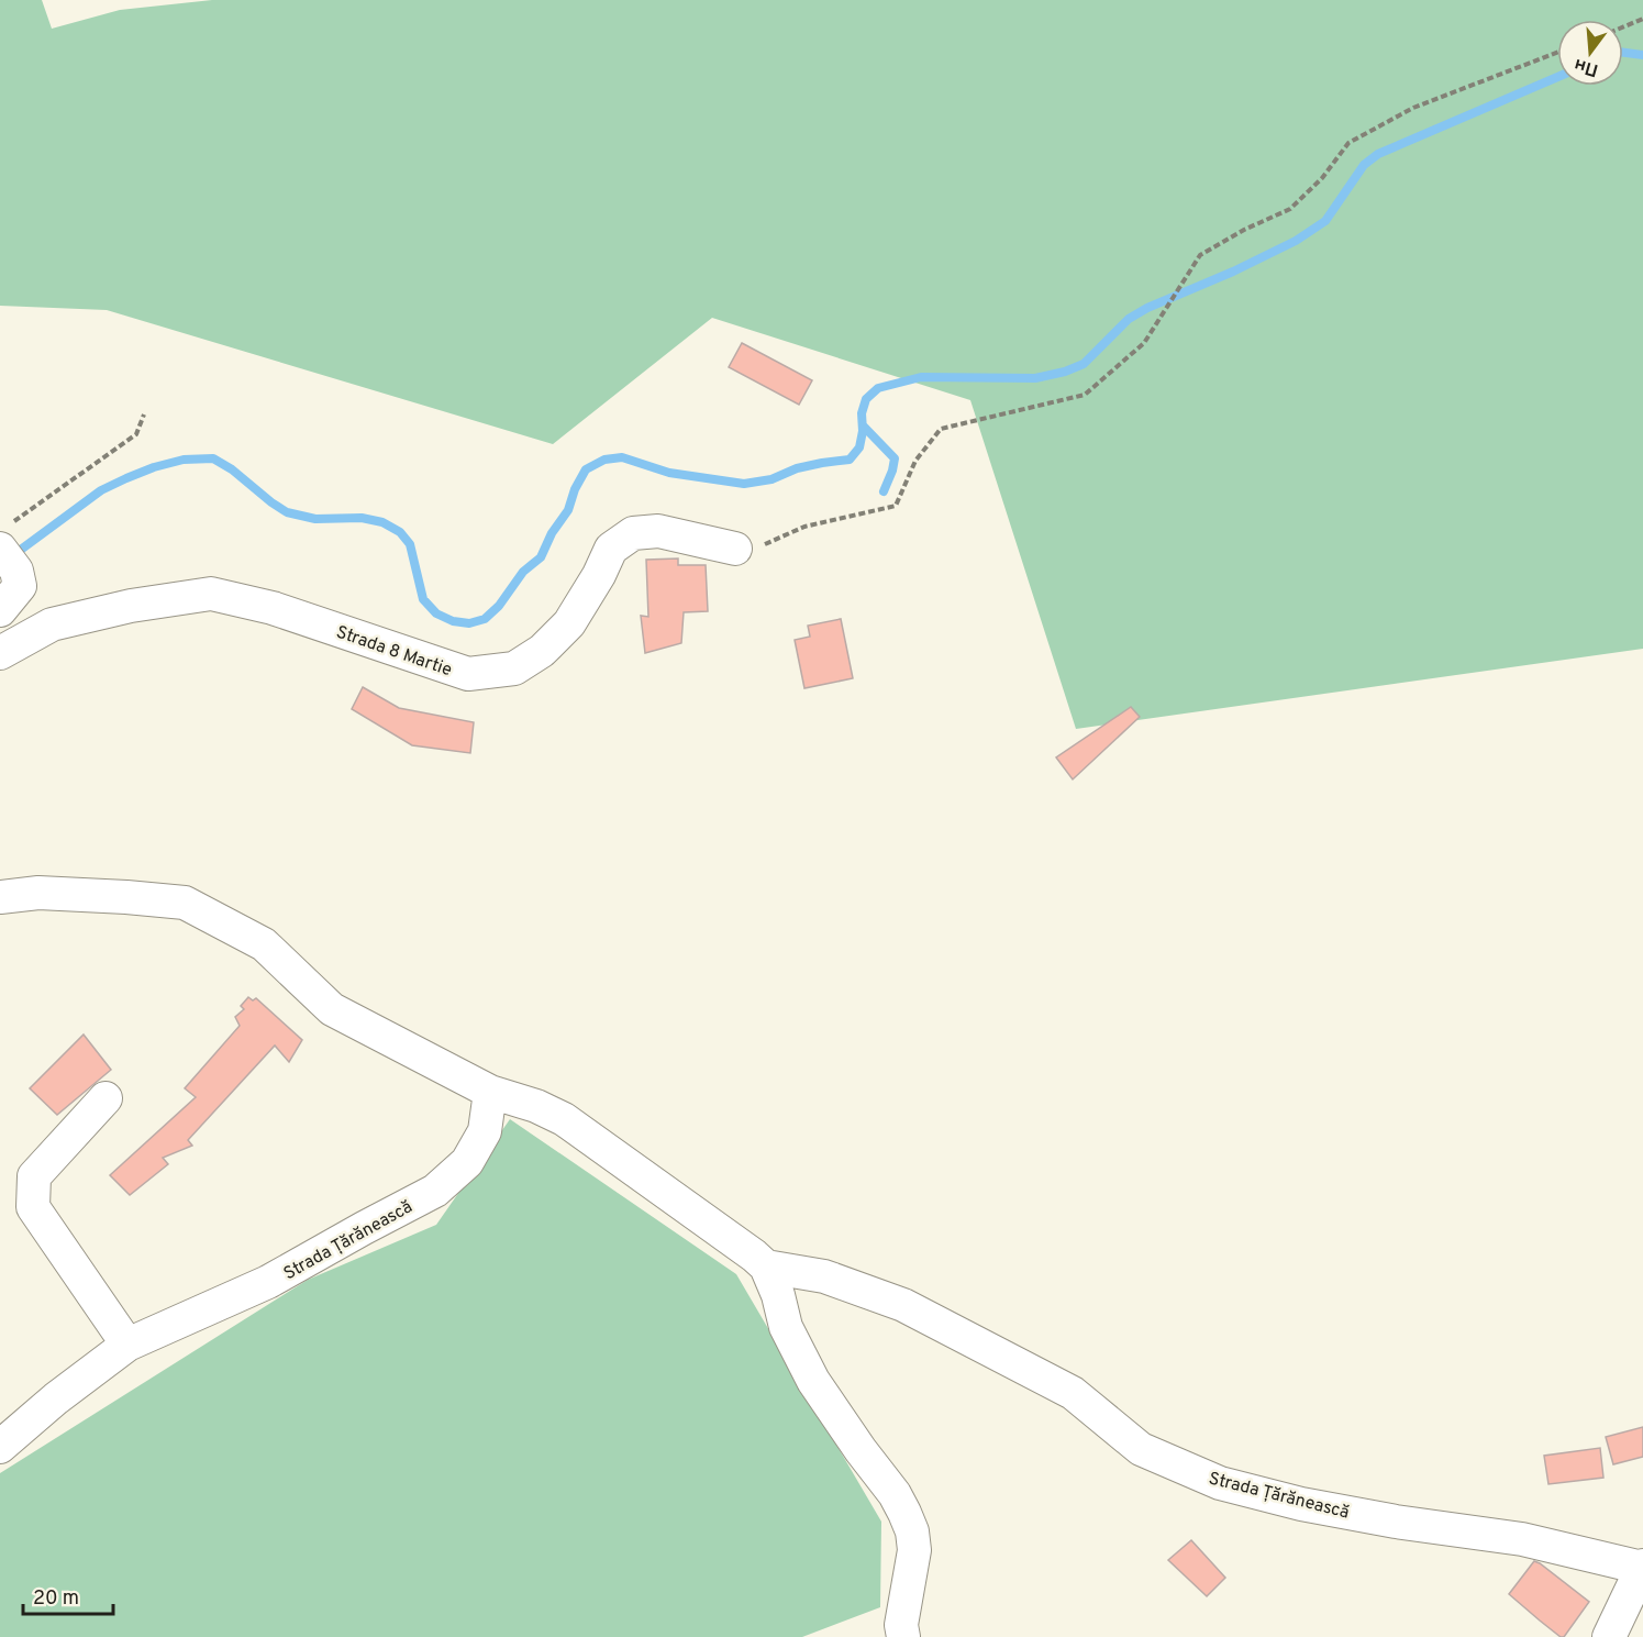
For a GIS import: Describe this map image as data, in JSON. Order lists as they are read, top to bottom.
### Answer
{
  "streets": {
    "street": ["Strada 8 Martie", "Strada Țărănească"]
  },
  "scale_bar": "20 m",
  "north": "bottom"
}
